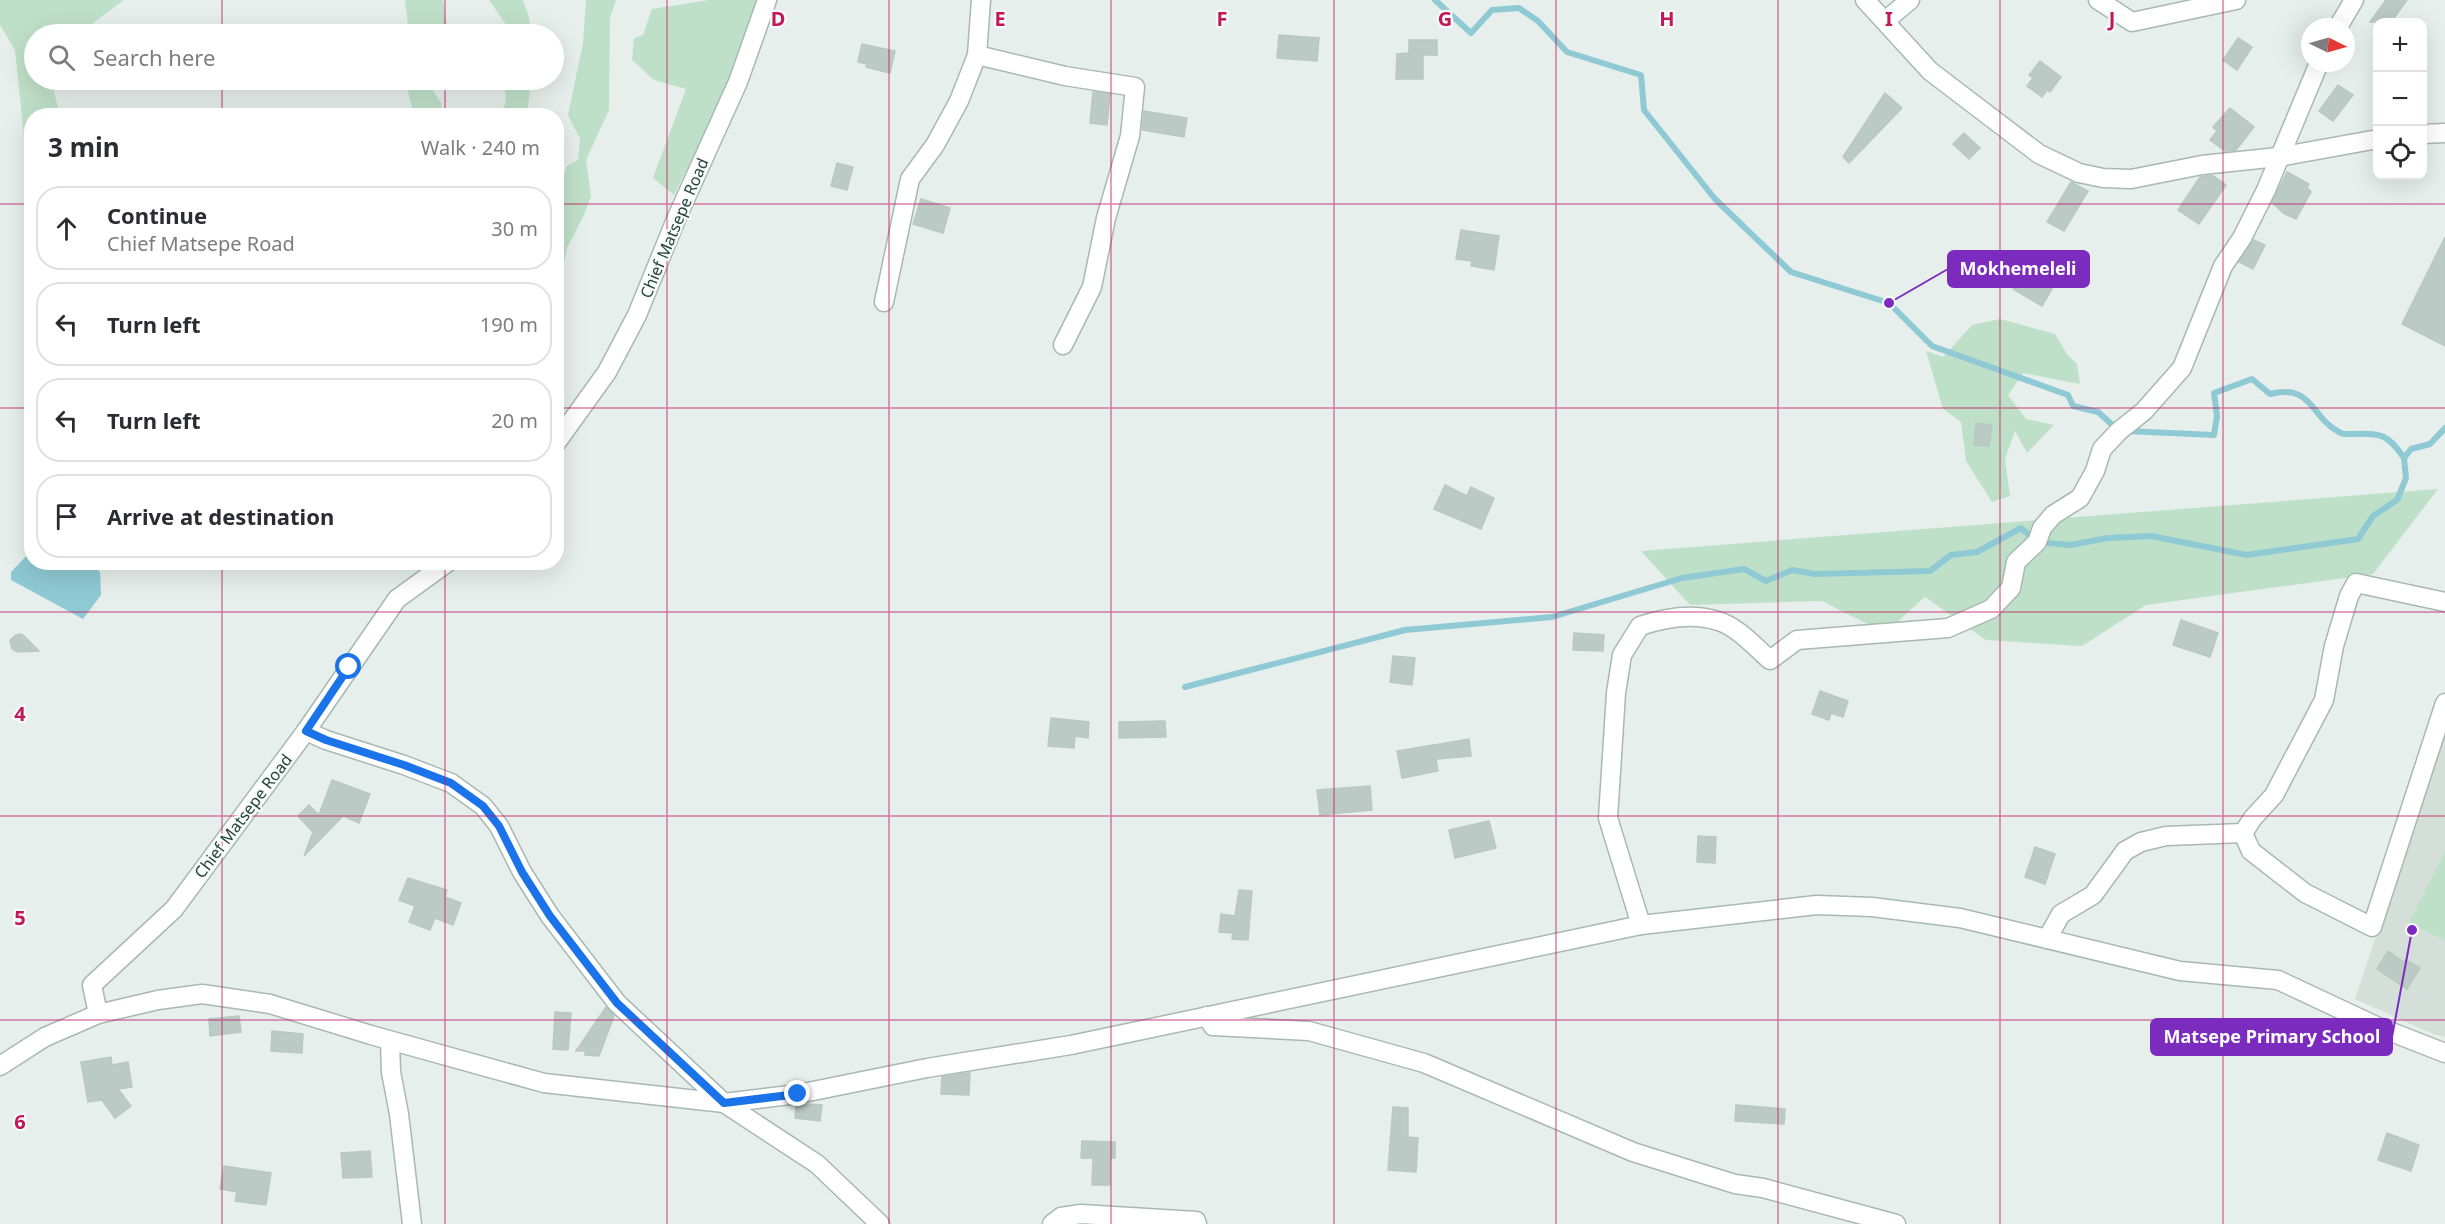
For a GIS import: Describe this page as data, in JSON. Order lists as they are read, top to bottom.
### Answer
{
  "streets": {
    "street": ["Chief Matsepe Road"]
  },
  "places": ["Mokhemeleli", "Matsepe Primary School"],
  "north": "right",
  "page": {
    "map_buttons": ["+", "−"],
    "search": "Search here",
    "heading": ["3 min", "Walk · 240 m"],
    "list": [
      ["Continue", "Chief Matsepe Road", "30 m"],
      ["Turn left", "190 m"],
      ["Turn left", "20 m"],
      "Arrive at destination"
    ]
  },
  "grid": {
    "columns": [
      "D",
      "E",
      "F",
      "G",
      "H",
      "I",
      "J"
    ],
    "rows": ["4", "5", "6"]
  }
}
